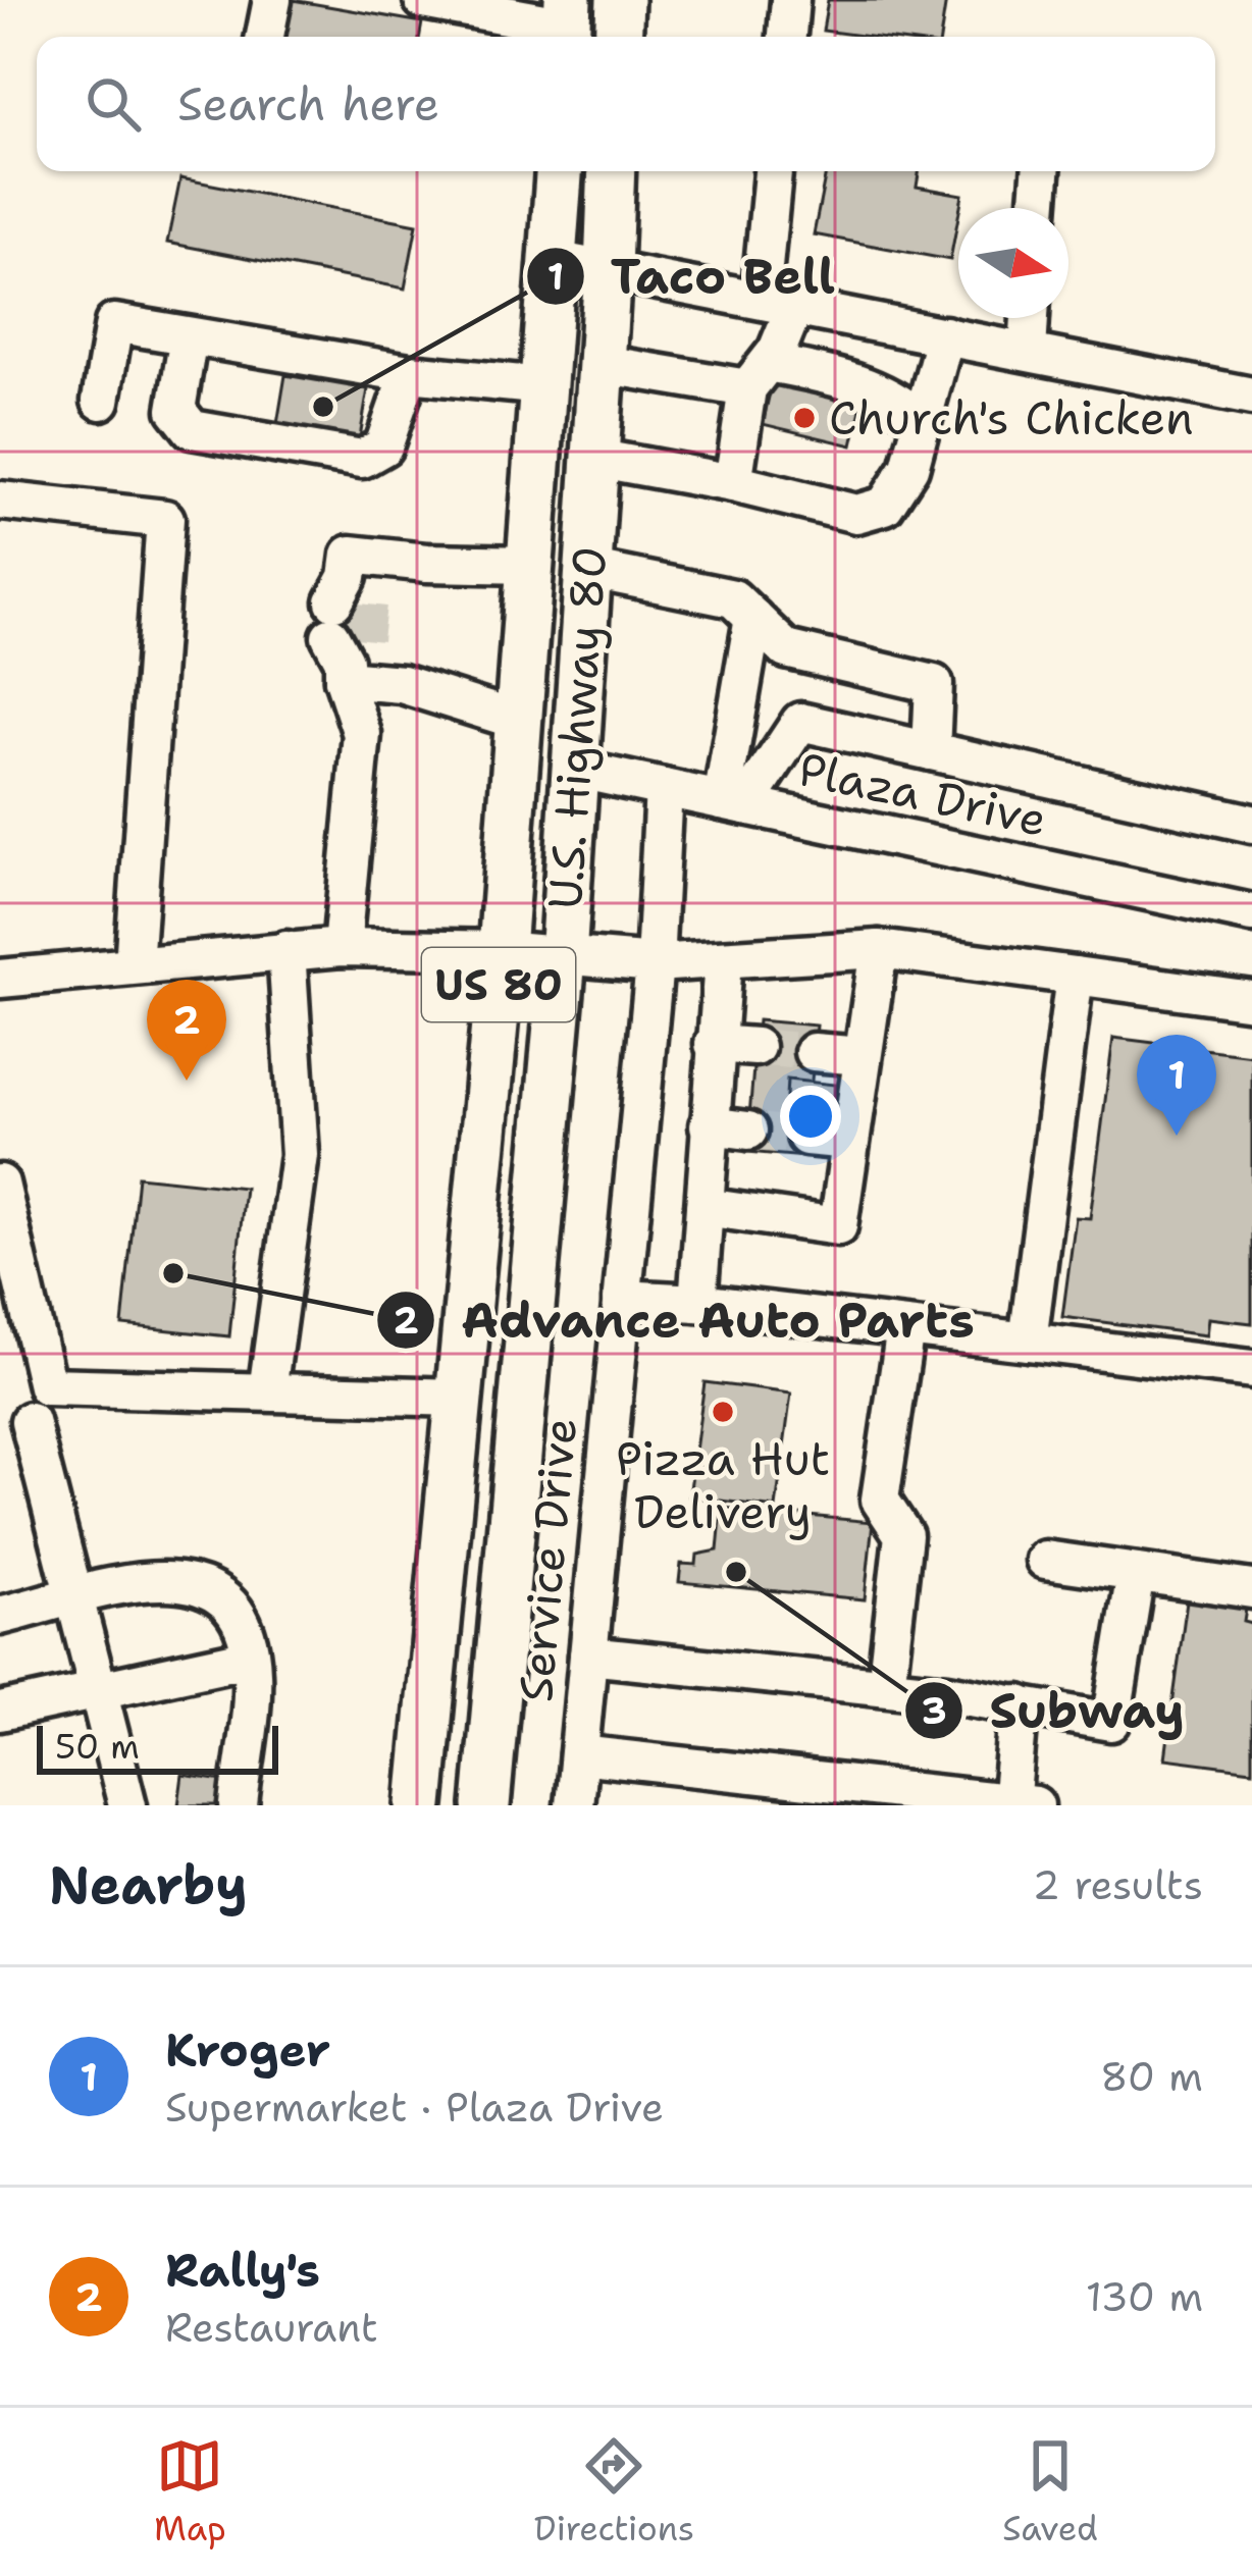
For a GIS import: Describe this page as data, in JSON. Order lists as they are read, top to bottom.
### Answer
{
  "streets": {
    "main road": ["U.S. Highway 80", "US 80"],
    "street": ["Plaza Drive", "Service Drive"]
  },
  "crossings": [
    ["U.S. Highway 80", "Plaza Drive"],
    ["Plaza Drive", "Service Drive"]
  ],
  "places": [
    "Taco Bell",
    "Church's Chicken",
    "Advance Auto Parts",
    "Pizza Hut Delivery",
    "Subway"
  ],
  "scale_bar": "50 m",
  "north": "right",
  "page": {
    "search": "Search here",
    "pins": ["2", "1"],
    "scale": "50 m",
    "heading": ["Nearby", "2 results"],
    "list": [
      {
        "mark": "1",
        "name": "Kroger",
        "note": "Supermarket · Plaza Drive",
        "value": "80 m"
      },
      {
        "mark": "2",
        "name": "Rally's",
        "note": "Restaurant",
        "value": "130 m"
      }
    ],
    "nav": ["Map", "Directions", "Saved"]
  }
}
